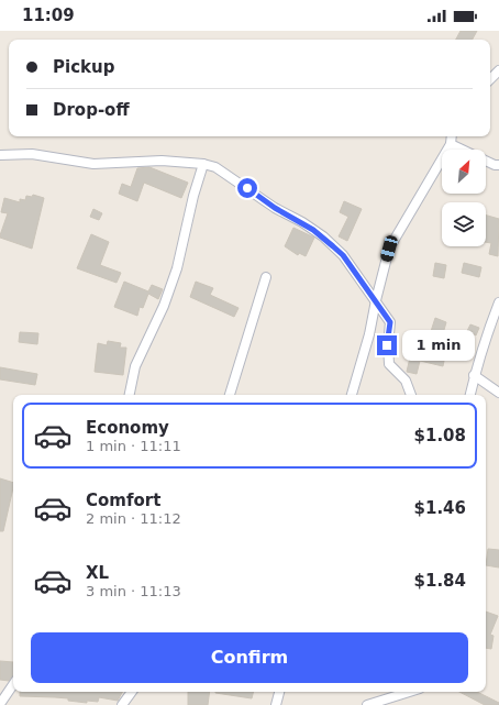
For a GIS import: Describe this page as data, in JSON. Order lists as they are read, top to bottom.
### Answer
{
  "north": "top right",
  "page": {
    "status": "11:09",
    "banner": ["Pickup", "Drop-off"],
    "bubble": "1 min",
    "list": [
      {
        "name": "Economy",
        "note": "1 min · 11:11",
        "value": "$1.08"
      },
      {
        "name": "Comfort",
        "note": "2 min · 11:12",
        "value": "$1.46"
      },
      {
        "name": "XL",
        "note": "3 min · 11:13",
        "value": "$1.84"
      }
    ],
    "buttons": "Confirm"
  }
}
